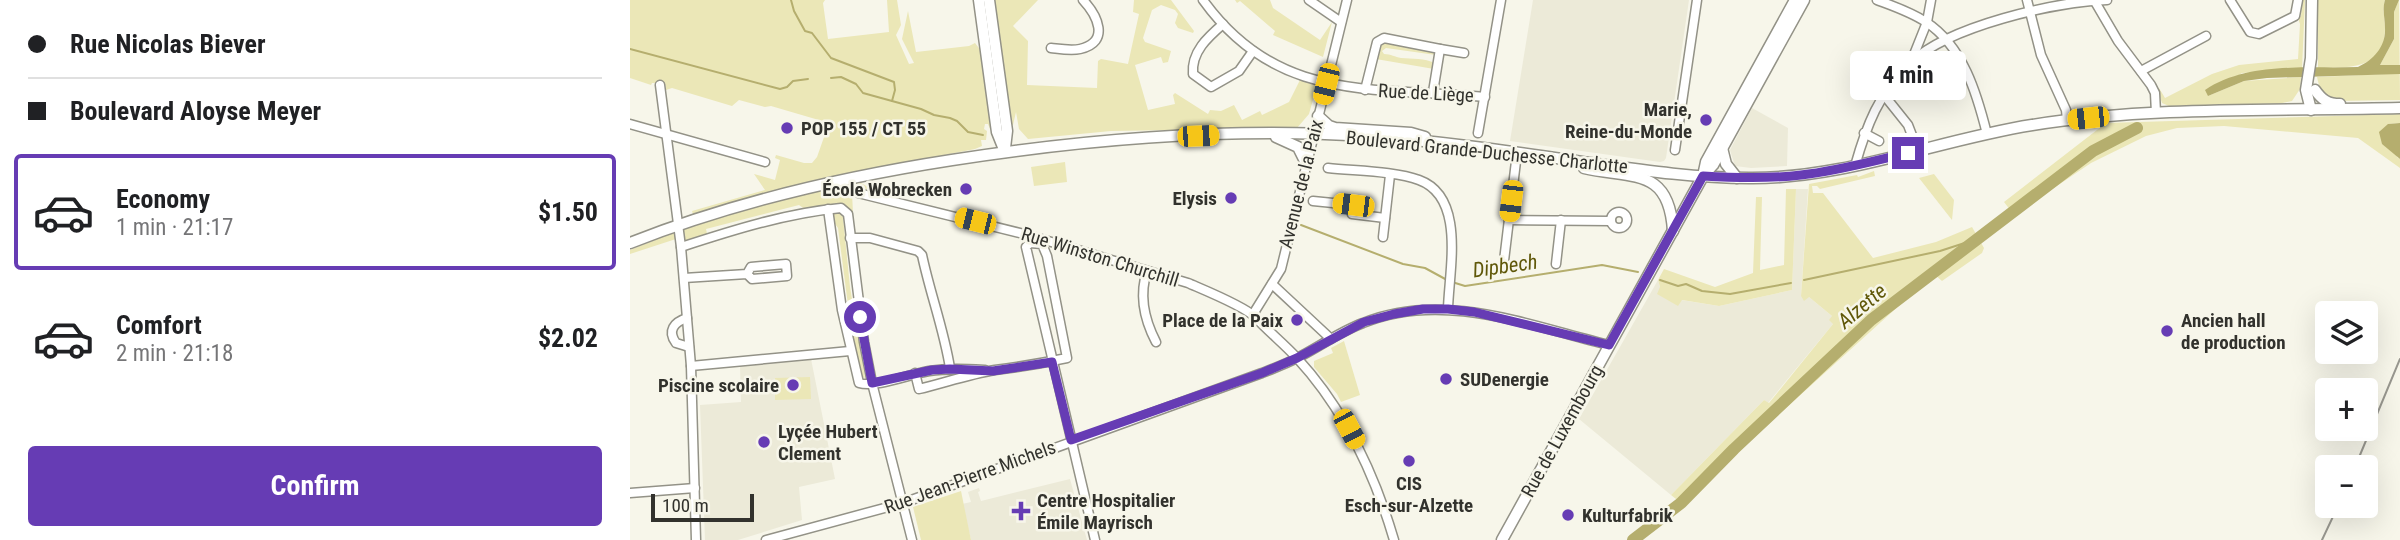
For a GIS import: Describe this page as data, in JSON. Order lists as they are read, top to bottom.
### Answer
{
  "streets": {
    "main road": ["Boulevard Grande-Duchesse Charlotte", "Rue de Luxembourg"],
    "street": [
      "Rue de Liège",
      "Avenue de la Paix",
      "Rue Winston Churchill",
      "Rue Jean-Pierre Michels"
    ]
  },
  "crossings": [
    ["Rue de Liège", "Avenue de la Paix"],
    ["Boulevard Grande-Duchesse Charlotte", "Avenue de la Paix"],
    ["Boulevard Grande-Duchesse Charlotte", "Rue de Luxembourg"],
    ["Rue de Luxembourg", "Rue Jean-Pierre Michels"]
  ],
  "water": ["Dipbech", "Alzette"],
  "places": {
    "other": [
      "Marie, Reine-du-Monde",
      "POP 155 / CT 55",
      "École Wobrecken",
      "Elysis",
      "Place de la Paix",
      "Ancien hall de production",
      "SUDenergie",
      "Piscine scolaire",
      "Lyçée Hubert Clement",
      "CIS Esch-sur-Alzette",
      "Kulturfabrik"
    ],
    "health": ["Centre Hospitalier Émile Mayrisch"]
  },
  "scale_bar": "100 m",
  "page": {
    "banner": ["Rue Nicolas Biever", "Boulevard Aloyse Meyer"],
    "bubble": "4 min",
    "list": [
      {
        "name": "Economy",
        "note": "1 min · 21:17",
        "value": "$1.50"
      },
      {
        "name": "Comfort",
        "note": "2 min · 21:18",
        "value": "$2.02"
      }
    ],
    "map_buttons": ["+", "−"],
    "buttons": "Confirm",
    "scale": "100 m"
  }
}
